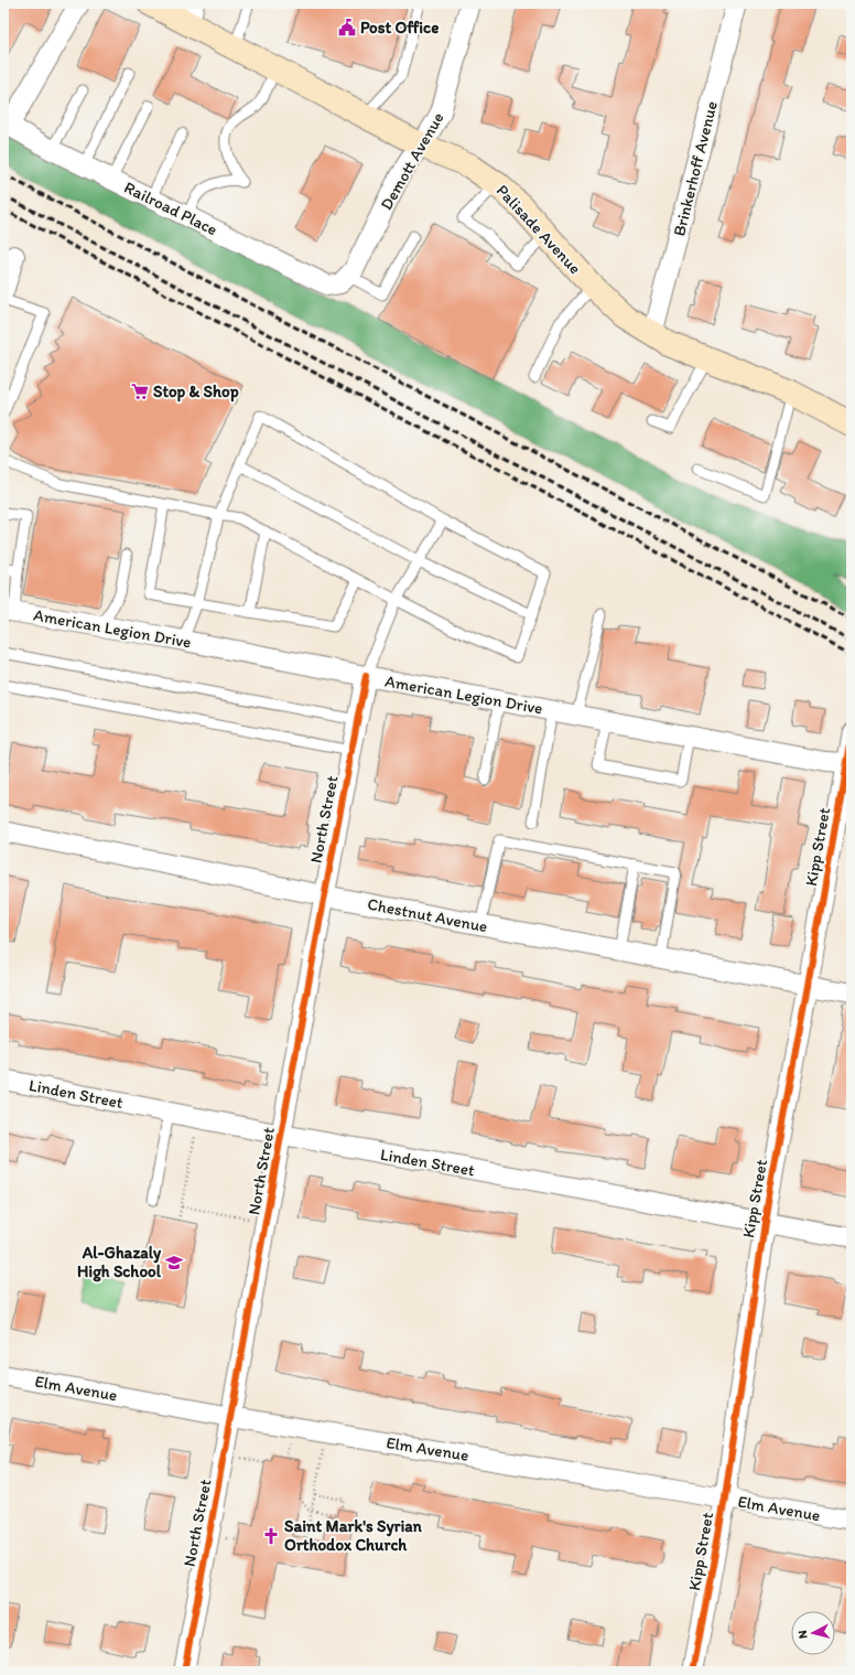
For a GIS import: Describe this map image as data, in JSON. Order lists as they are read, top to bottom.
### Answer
{
  "streets": {
    "street": [
      "Demott Avenue",
      "Brinkerhoff Avenue",
      "Railroad Place",
      "Palisade Avenue",
      "American Legion Drive",
      "North Street",
      "Kipp Street",
      "Chestnut Avenue",
      "Linden Street",
      "Elm Avenue"
    ]
  },
  "crossings": [
    ["Demott Avenue", "Railroad Place"],
    ["Demott Avenue", "Palisade Avenue"],
    ["Brinkerhoff Avenue", "Palisade Avenue"],
    ["American Legion Drive", "North Street"],
    ["American Legion Drive", "Kipp Street"],
    ["North Street", "Chestnut Avenue"],
    ["North Street", "Linden Street"],
    ["North Street", "Elm Avenue"],
    ["Kipp Street", "Chestnut Avenue"],
    ["Kipp Street", "Linden Street"],
    ["Kipp Street", "Elm Avenue"]
  ],
  "places": {
    "public building": ["Post Office"],
    "supermarket": ["Stop & Shop"],
    "school or university": ["Al-Ghazaly High School"],
    "church": ["Saint Mark's Syrian Orthodox Church"]
  },
  "north": "left"
}
